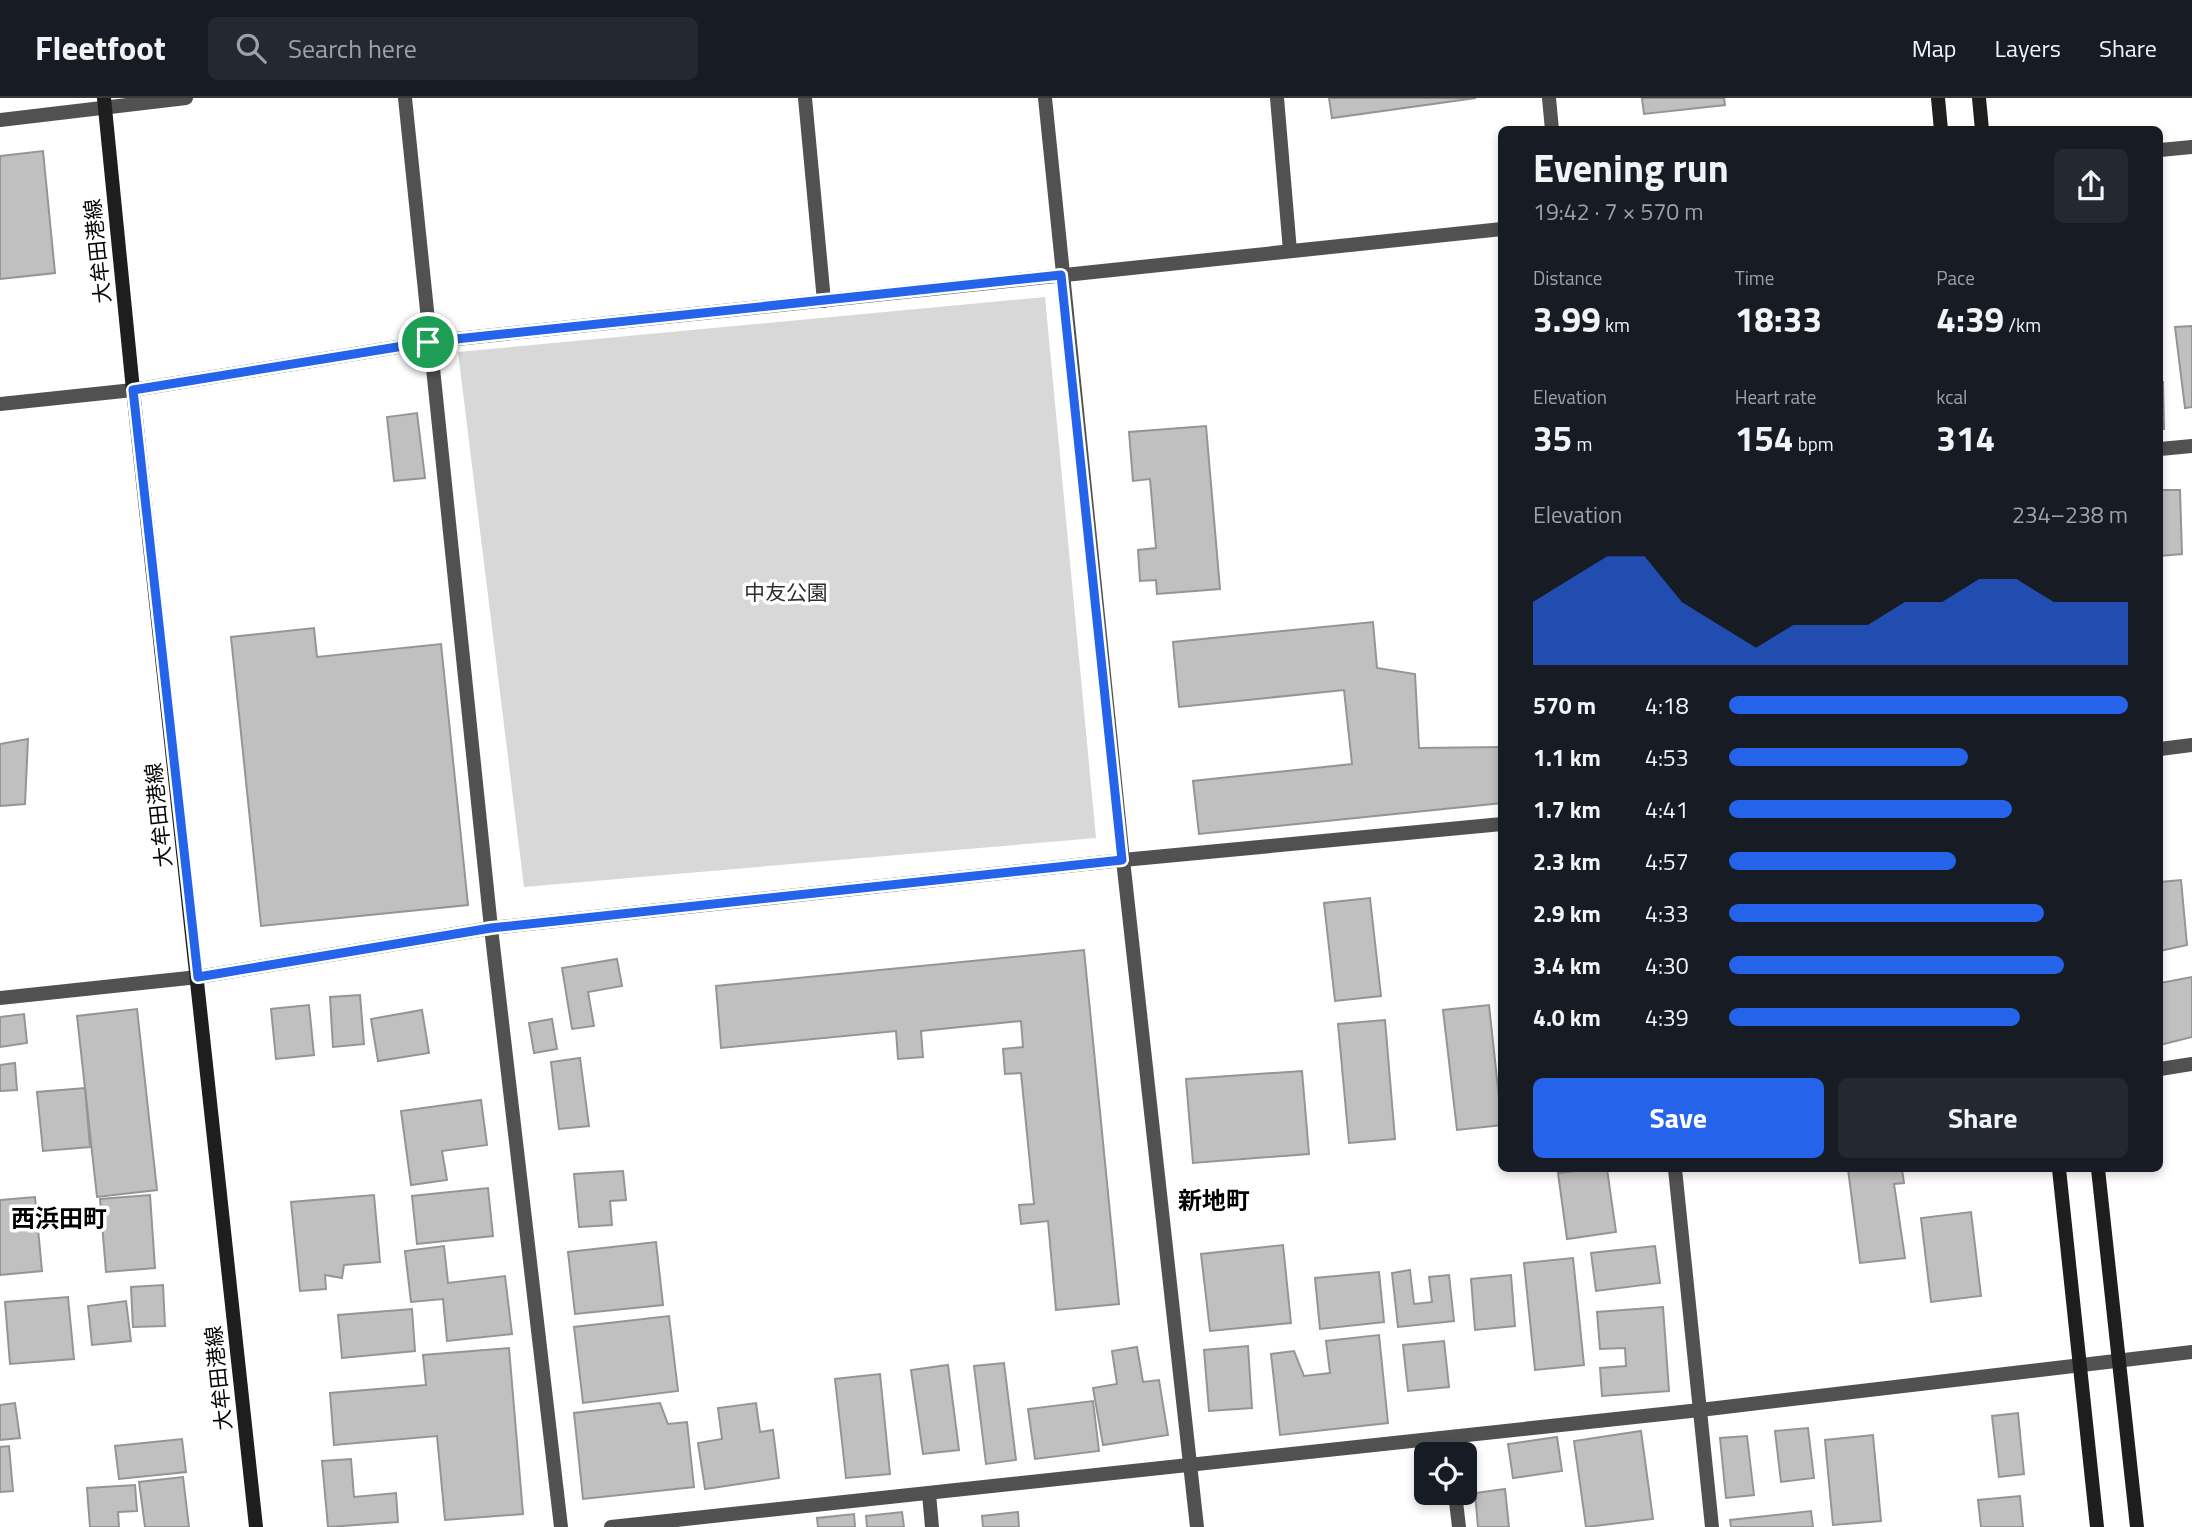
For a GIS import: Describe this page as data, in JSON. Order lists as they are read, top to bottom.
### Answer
{
  "streets": {
    "main road": ["大牟田港線"]
  },
  "districts": ["新地町", "西浜田町"],
  "parks": ["中友公園"],
  "page": {
    "header": "Fleetfoot",
    "search": "Search here",
    "nav": ["Map", "Layers", "Share"],
    "heading": ["Evening run", "19:42 · 7 × 570 m"],
    "stats": [
      ["Distance", "3.99 km"],
      ["Time", "18:33"],
      ["Pace", "4:39 /km"],
      ["Elevation", "35 m"],
      ["Heart rate", "154 bpm"],
      ["kcal", "314"]
    ],
    "chart": ["Elevation", "234–238 m"],
    "list": [
      {
        "name": "570 m",
        "note": "4:18"
      },
      {
        "name": "1.1 km",
        "note": "4:53"
      },
      {
        "name": "1.7 km",
        "note": "4:41"
      },
      {
        "name": "2.3 km",
        "note": "4:57"
      },
      {
        "name": "2.9 km",
        "note": "4:33"
      },
      {
        "name": "3.4 km",
        "note": "4:30"
      },
      {
        "name": "4.0 km",
        "note": "4:39"
      }
    ],
    "buttons": ["Save", "Share"]
  }
}
